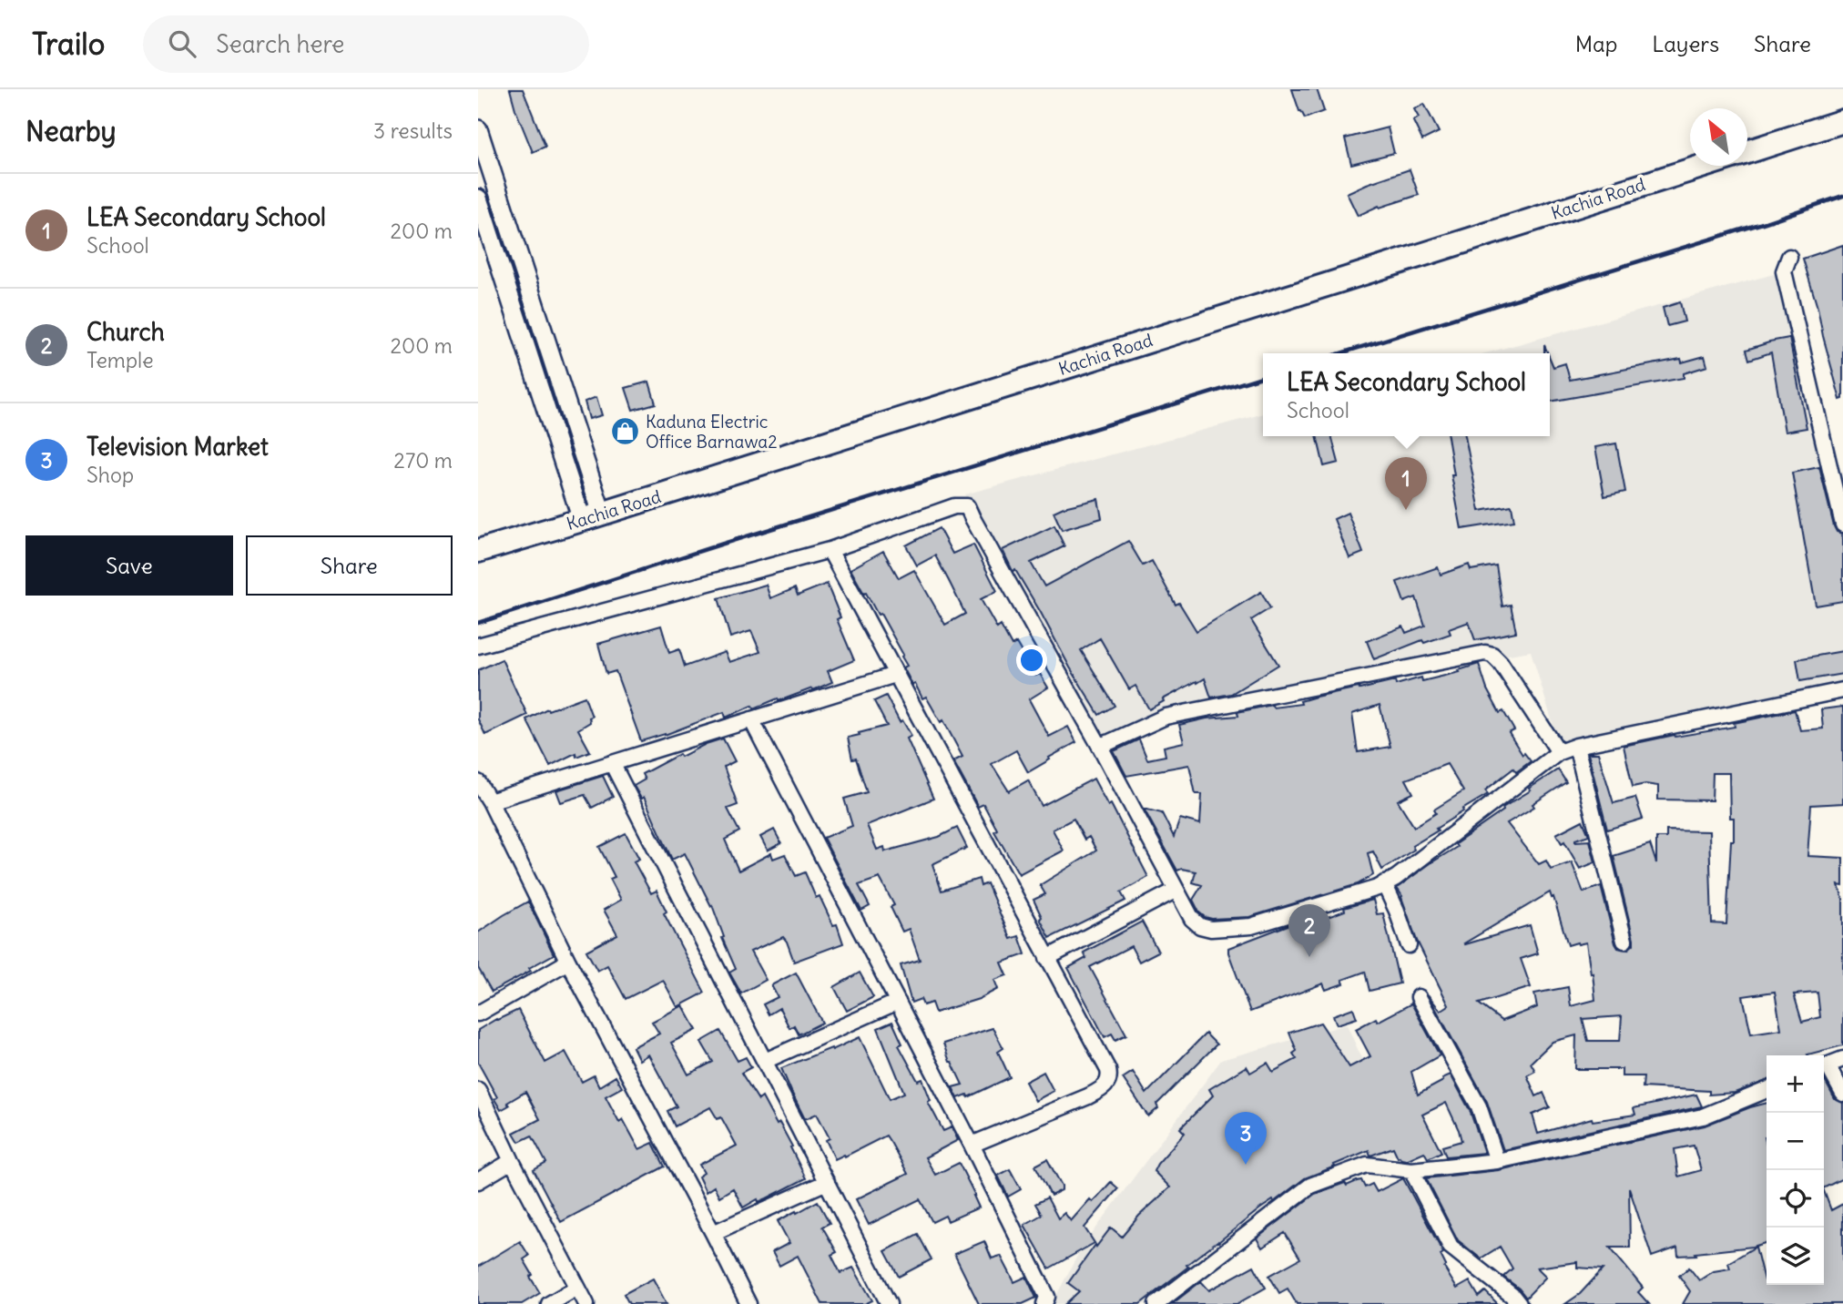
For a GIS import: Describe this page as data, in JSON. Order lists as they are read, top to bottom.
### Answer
{
  "streets": {
    "main road": ["Kachia Road"]
  },
  "places": {
    "shop": ["Kaduna Electric Office Barnawa2"]
  },
  "north": "top left",
  "page": {
    "header": "Trailo",
    "search": "Search here",
    "nav": ["Map", "Layers", "Share"],
    "heading": ["Nearby", "3 results"],
    "list": [
      {
        "mark": "1",
        "name": "LEA Secondary School",
        "note": "School",
        "value": "200 m"
      },
      {
        "mark": "2",
        "name": "Church",
        "note": "Temple",
        "value": "200 m"
      },
      {
        "mark": "3",
        "name": "Television Market",
        "note": "Shop",
        "value": "270 m"
      }
    ],
    "popup": ["LEA Secondary School", "School"],
    "pins": ["1", "2", "3"],
    "buttons": ["Save", "Share"],
    "map_buttons": ["+", "−"]
  }
}
